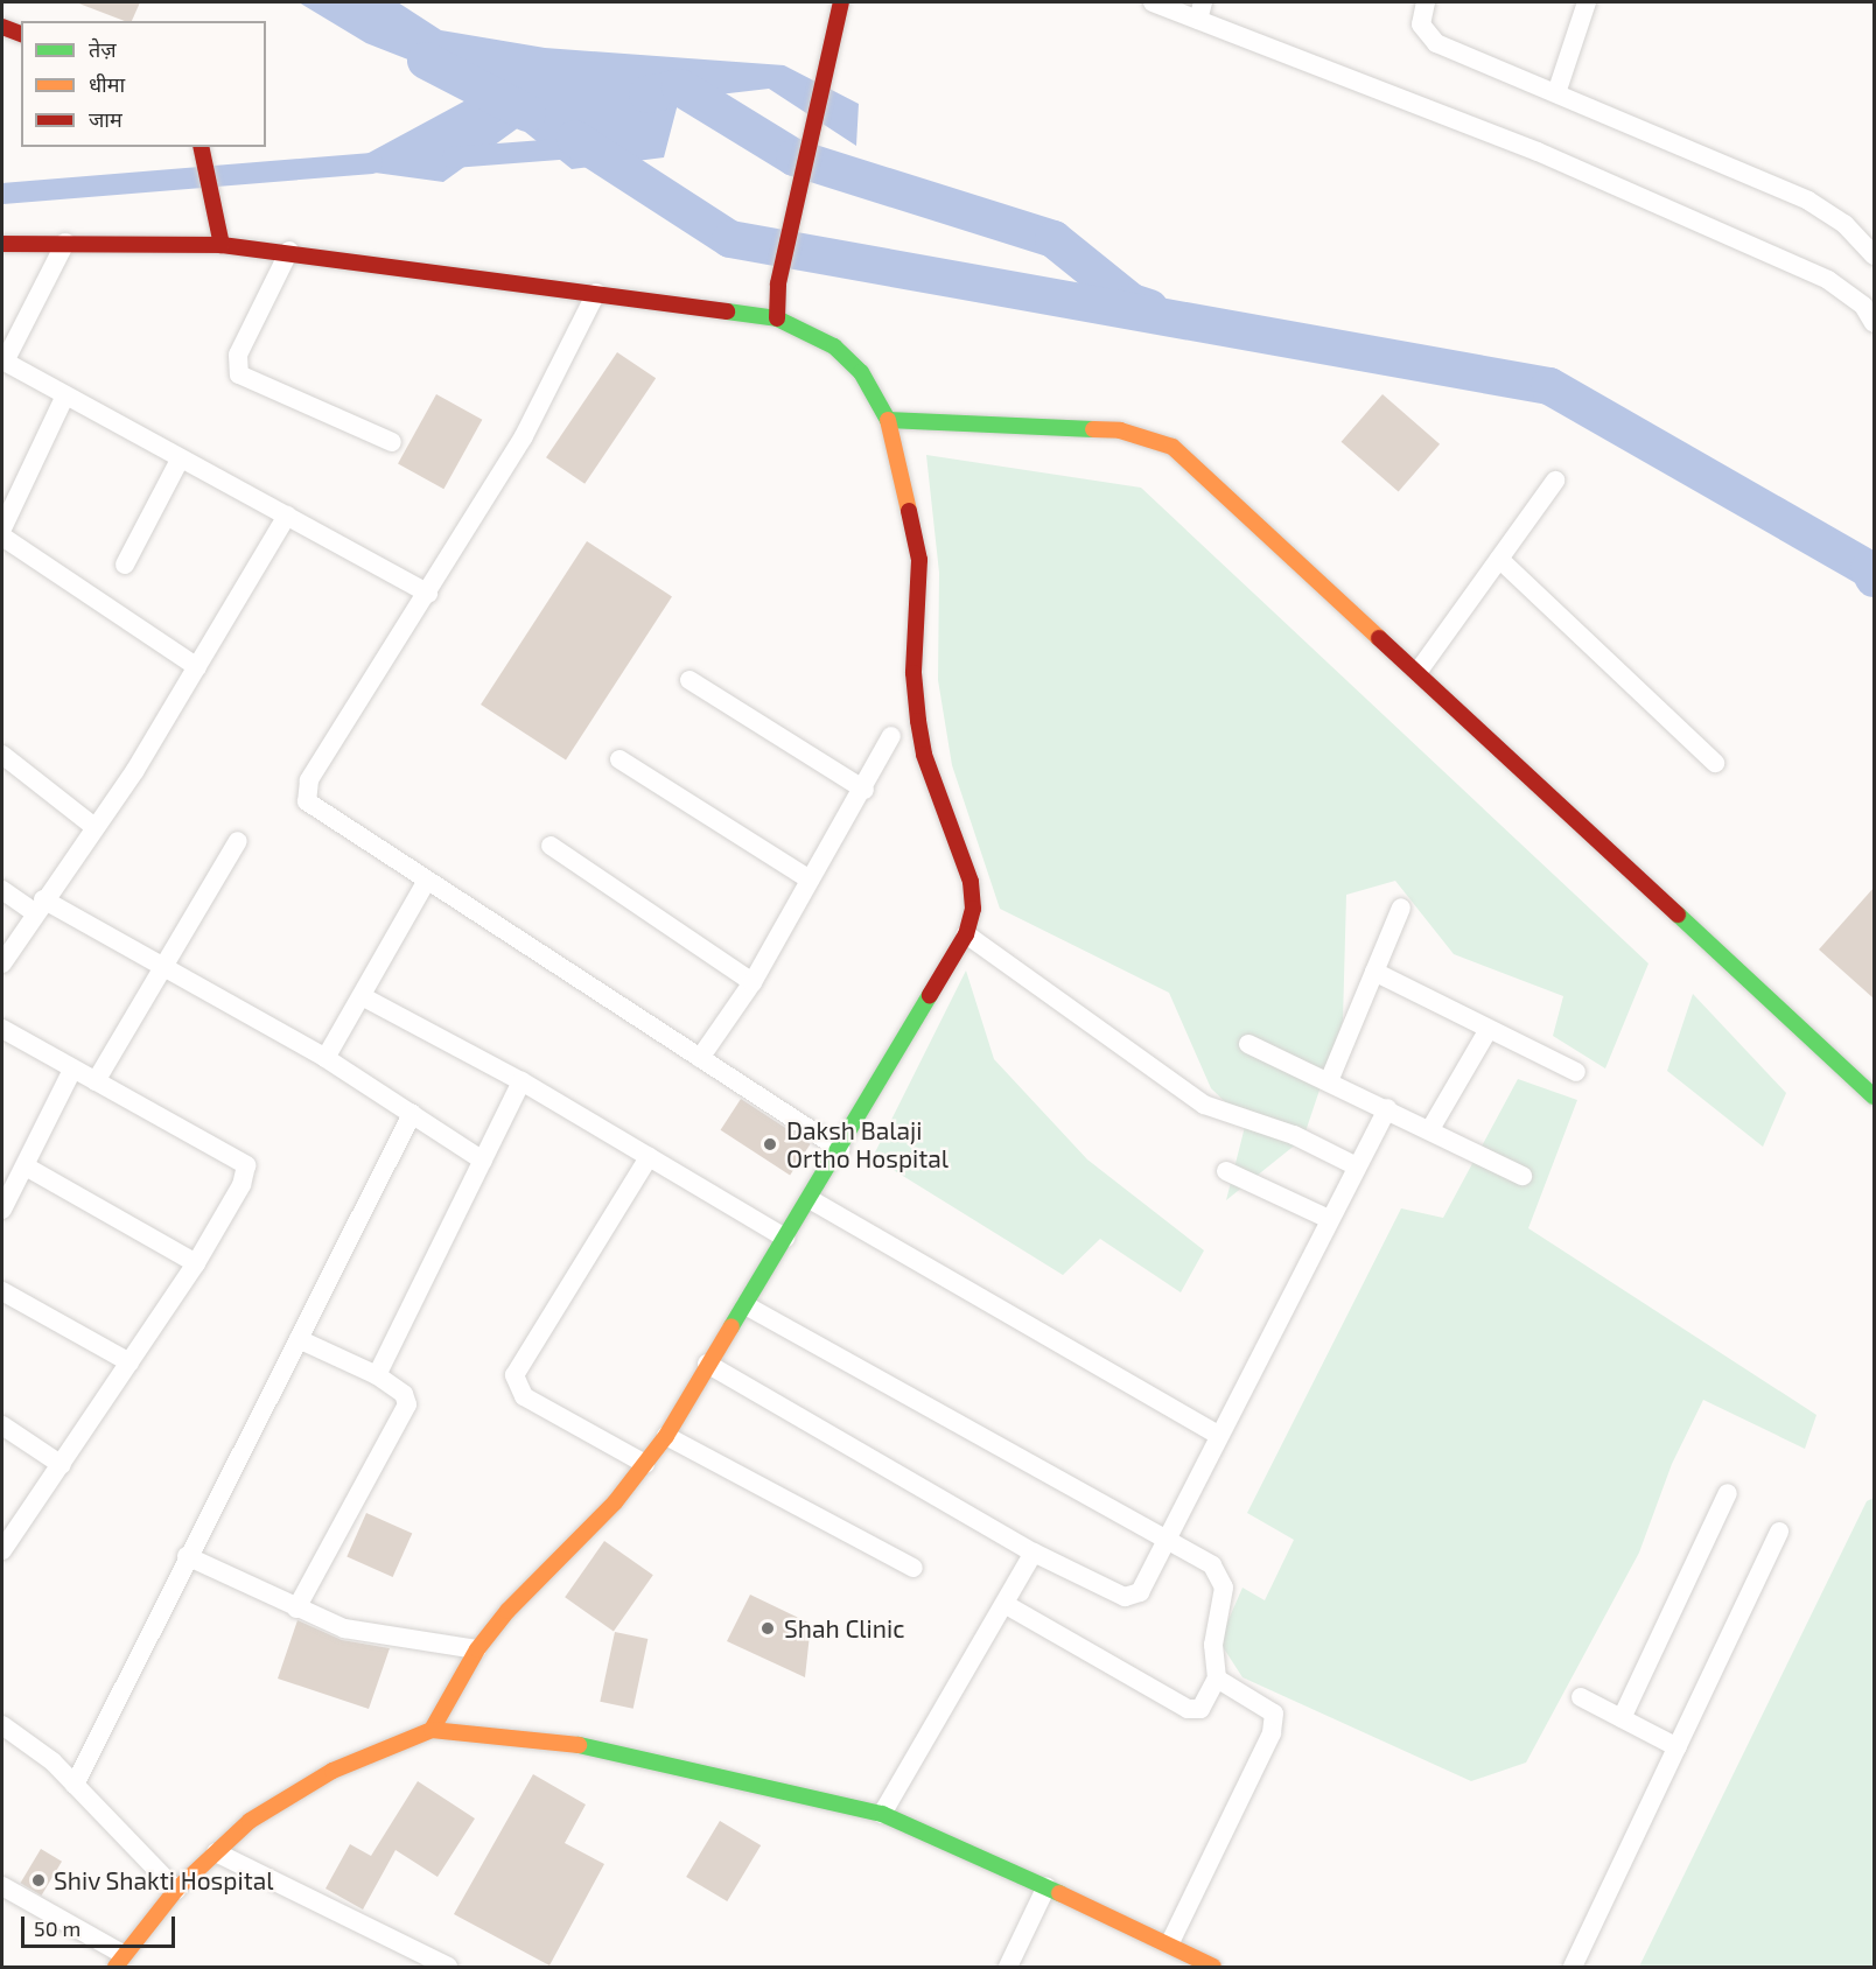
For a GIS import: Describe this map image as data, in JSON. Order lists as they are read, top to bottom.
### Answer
{
  "places": ["Daksh Balaji Ortho Hospital", "Shah Clinic", "Shiv Shakti Hospital"],
  "legend": ["तेज़", "धीमा", "जाम"],
  "scale_bar": "50 m"
}
